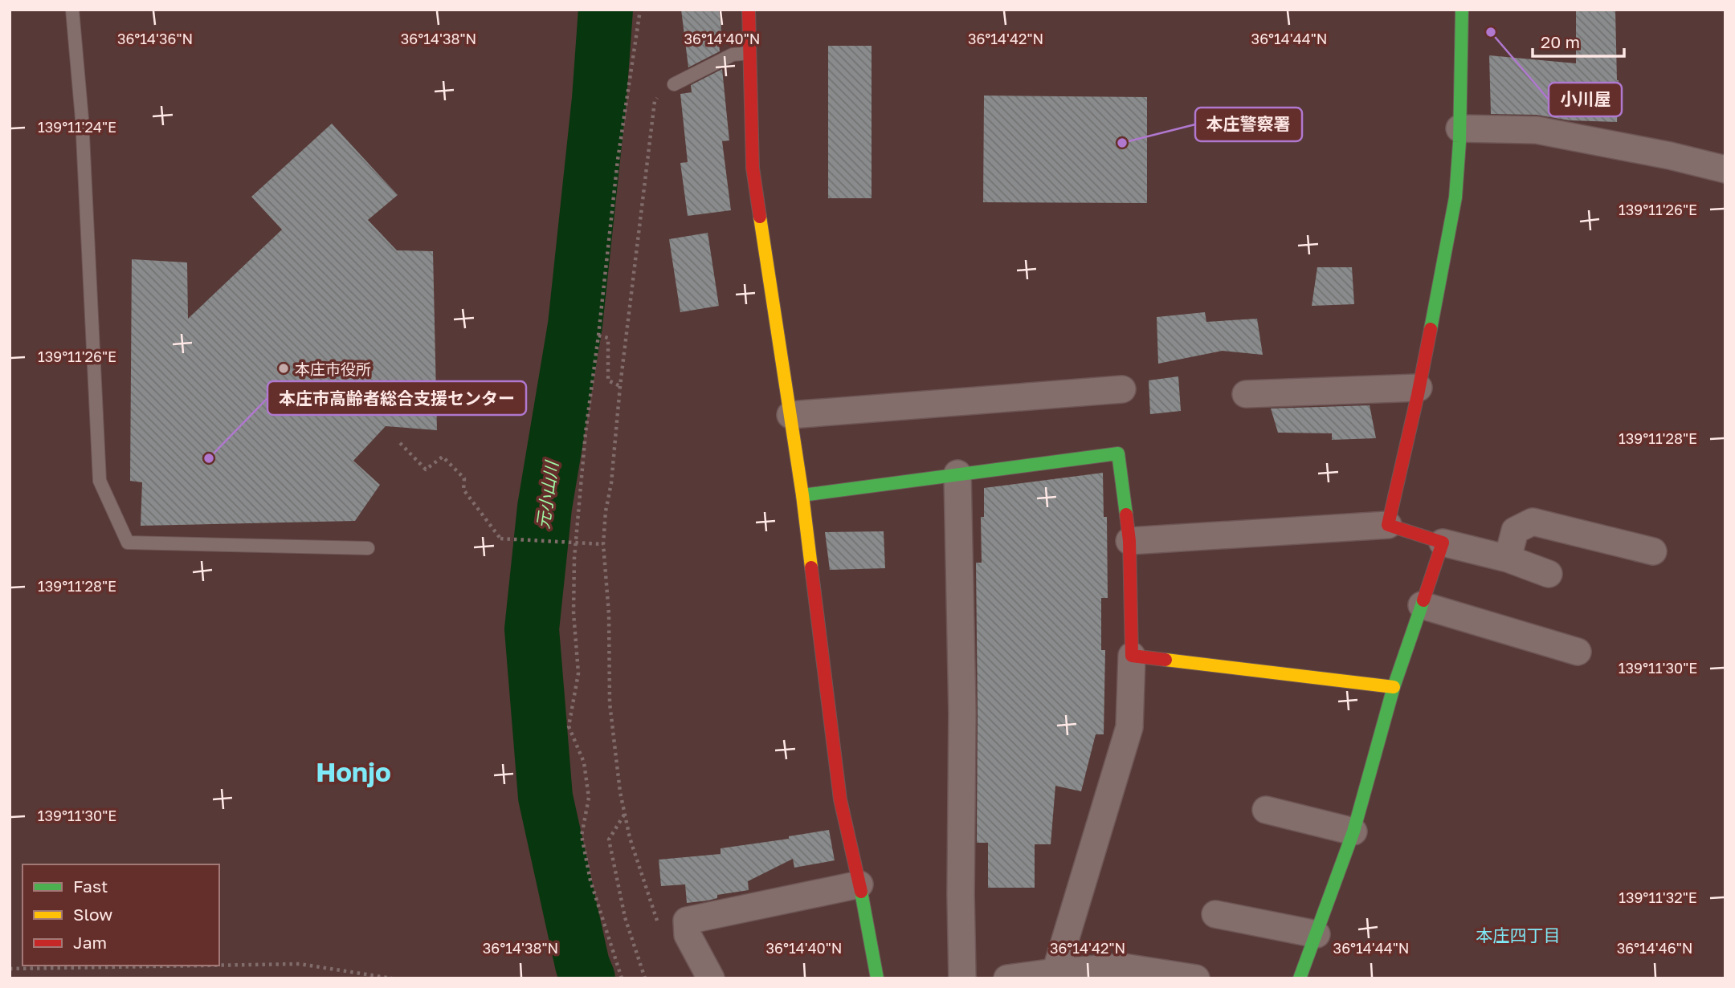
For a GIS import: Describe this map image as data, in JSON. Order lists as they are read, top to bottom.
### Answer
{
  "districts": ["Honjo", "本庄四丁目"],
  "water": ["元小山川"],
  "places": [
    "小川屋",
    "本庄警察署",
    "本庄市役所",
    "本庄市高齢者総合支援センター"
  ],
  "legend": ["Fast", "Slow", "Jam"],
  "scale_bar": "20 m",
  "coordinates": [
    "36°14'36\"N",
    "36°14'38\"N",
    "36°14'40\"N",
    "36°14'42\"N",
    "36°14'44\"N",
    "139°11'24\"E",
    "139°11'26\"E",
    "139°11'28\"E",
    "139°11'30\"E",
    "139°11'32\"E",
    "36°14'46\"N"
  ]
}
